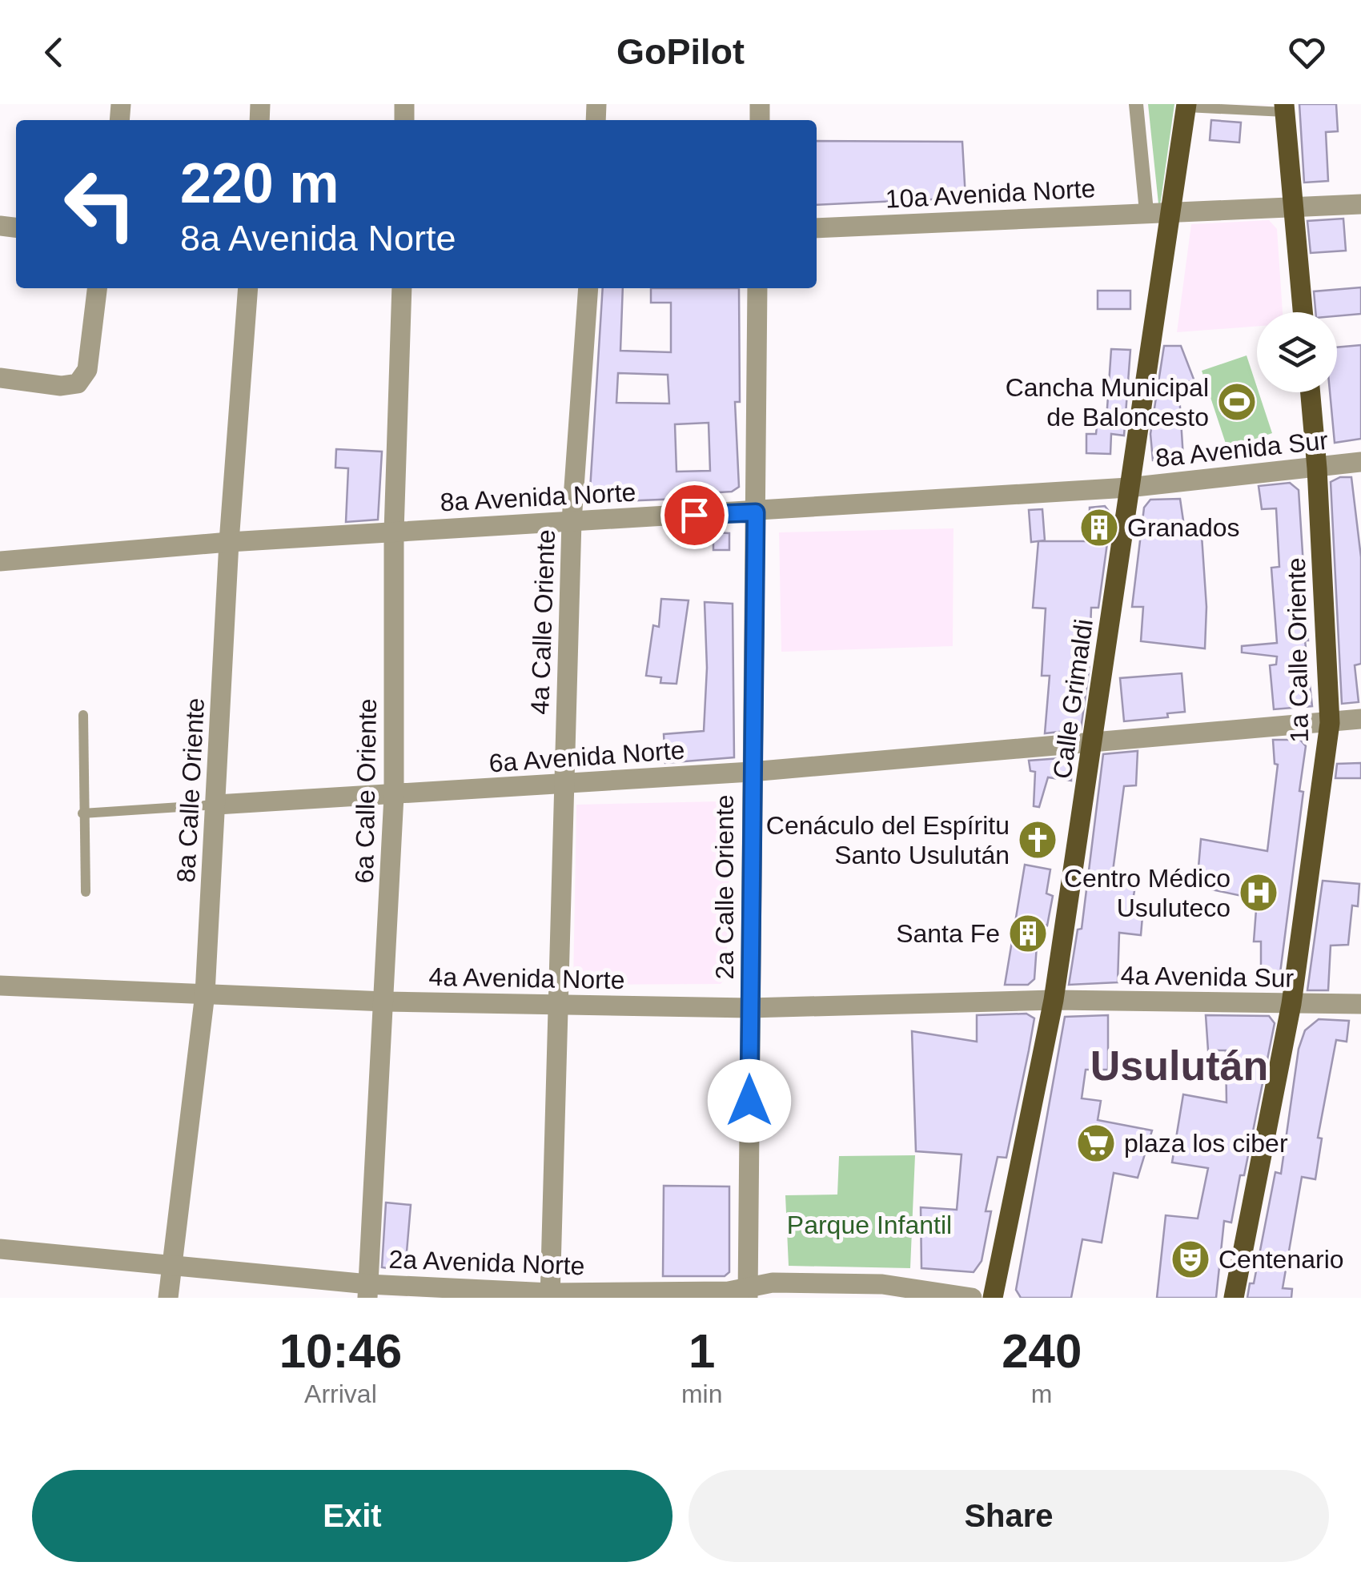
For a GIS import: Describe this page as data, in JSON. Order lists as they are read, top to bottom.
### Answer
{
  "streets": {
    "main road": ["1a Calle Oriente", "Calle Grimaldi"],
    "street": [
      "10a Avenida Norte",
      "8a Avenida Sur",
      "8a Avenida Norte",
      "4a Calle Oriente",
      "6a Avenida Norte",
      "8a Calle Oriente",
      "6a Calle Oriente",
      "2a Calle Oriente",
      "4a Avenida Sur",
      "4a Avenida Norte",
      "2a Avenida Norte"
    ]
  },
  "crossings": [
    ["10a Avenida Norte", "Calle Grimaldi"],
    ["8a Avenida Sur", "8a Avenida Norte"],
    ["8a Avenida Sur", "1a Calle Oriente"],
    ["8a Avenida Sur", "Calle Grimaldi"],
    ["8a Avenida Norte", "4a Calle Oriente"],
    ["8a Avenida Norte", "Calle Grimaldi"],
    ["8a Avenida Norte", "8a Calle Oriente"],
    ["8a Avenida Norte", "6a Calle Oriente"],
    ["8a Avenida Norte", "2a Calle Oriente"],
    ["4a Calle Oriente", "6a Avenida Norte"],
    ["4a Calle Oriente", "4a Avenida Norte"],
    ["4a Calle Oriente", "2a Avenida Norte"],
    ["1a Calle Oriente", "6a Avenida Norte"],
    ["1a Calle Oriente", "4a Avenida Sur"],
    ["Calle Grimaldi", "6a Avenida Norte"],
    ["Calle Grimaldi", "4a Avenida Sur"],
    ["Calle Grimaldi", "4a Avenida Norte"],
    ["6a Avenida Norte", "8a Calle Oriente"],
    ["6a Avenida Norte", "6a Calle Oriente"],
    ["6a Avenida Norte", "2a Calle Oriente"],
    ["8a Calle Oriente", "4a Avenida Norte"],
    ["8a Calle Oriente", "2a Avenida Norte"],
    ["6a Calle Oriente", "4a Avenida Norte"],
    ["6a Calle Oriente", "2a Avenida Norte"],
    ["2a Calle Oriente", "4a Avenida Norte"],
    ["2a Calle Oriente", "2a Avenida Norte"],
    ["4a Avenida Sur", "4a Avenida Norte"]
  ],
  "districts": ["Usulután"],
  "parks": ["Parque Infantil"],
  "places": {
    "sports": ["Cancha Municipal de Baloncesto"],
    "building": ["Granados", "Santa Fe"],
    "church": ["Cenáculo del Espíritu Santo Usulután"],
    "hospital": ["Centro Médico Usuluteco"],
    "supermarket": ["plaza los ciber"],
    "theatre": ["Centenario"]
  },
  "page": {
    "header": "GoPilot",
    "turn": ["220 m", "8a Avenida Norte"],
    "eta": [
      "10:46",
      "Arrival",
      "1",
      "min",
      "240",
      "m"
    ],
    "buttons": ["Exit", "Share"]
  }
}
